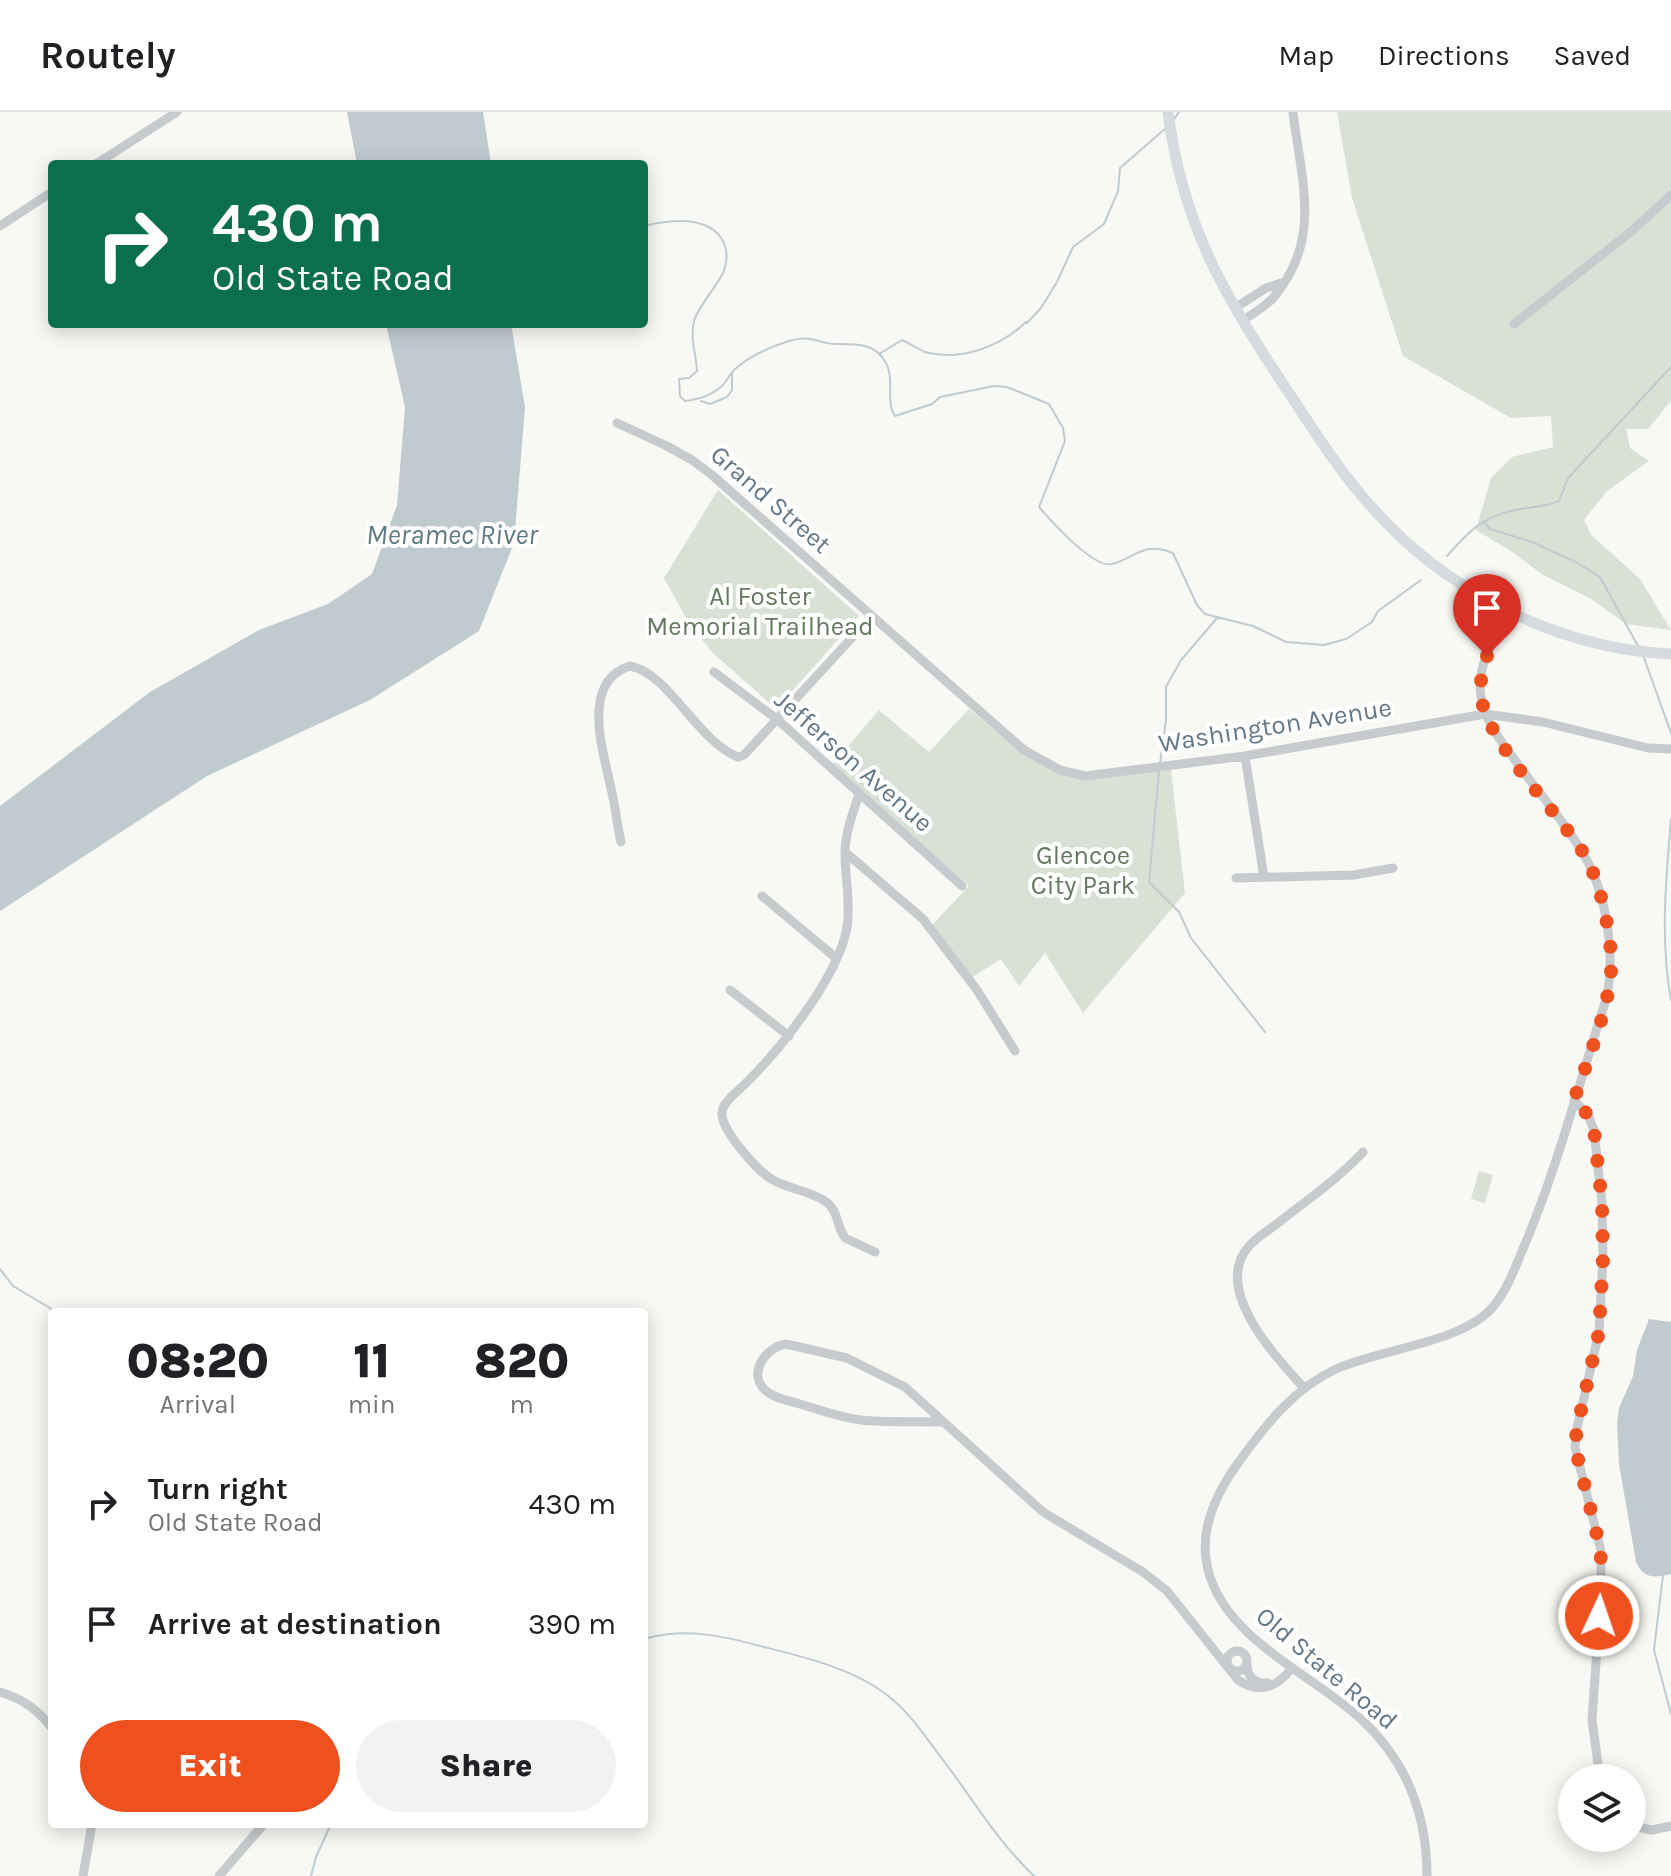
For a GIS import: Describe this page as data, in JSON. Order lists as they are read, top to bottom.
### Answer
{
  "streets": {
    "street": [
      "Grand Street",
      "Washington Avenue",
      "Jefferson Avenue",
      "Old State Road"
    ]
  },
  "crossings": [
    ["Grand Street", "Washington Avenue"],
    ["Washington Avenue", "Old State Road"]
  ],
  "water": ["Meramec River"],
  "parks": ["Al Foster Memorial Trailhead", "Glencoe City Park"],
  "page": {
    "header": "Routely",
    "nav": ["Map", "Directions", "Saved"],
    "turn": ["430 m", "Old State Road"],
    "eta": [
      "08:20",
      "Arrival",
      "11",
      "min",
      "820",
      "m"
    ],
    "list": [
      {
        "name": "Turn right",
        "note": "Old State Road",
        "value": "430 m"
      },
      {
        "name": "Arrive at destination",
        "value": "390 m"
      }
    ],
    "buttons": ["Exit", "Share"]
  }
}
